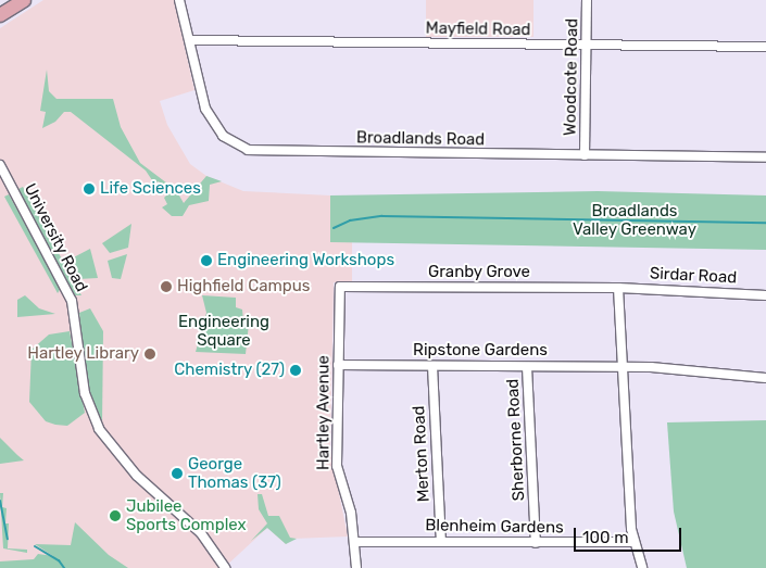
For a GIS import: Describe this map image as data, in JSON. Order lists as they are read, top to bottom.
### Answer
{
  "streets": {
    "street": [
      "Mayfield Road",
      "Woodcote Road",
      "Broadlands Road",
      "University Road",
      "Granby Grove",
      "Sirdar Road",
      "Ripstone Gardens",
      "Hartley Avenue",
      "Sherborne Road",
      "Merton Road",
      "Blenheim Gardens"
    ]
  },
  "crossings": [
    ["Mayfield Road", "Woodcote Road"],
    ["Mayfield Road", "Broadlands Road"],
    ["Woodcote Road", "Broadlands Road"],
    ["Granby Grove", "Sirdar Road"],
    ["Granby Grove", "Hartley Avenue"],
    ["Ripstone Gardens", "Hartley Avenue"],
    ["Ripstone Gardens", "Sherborne Road"],
    ["Ripstone Gardens", "Merton Road"],
    ["Hartley Avenue", "Blenheim Gardens"],
    ["Sherborne Road", "Blenheim Gardens"],
    ["Merton Road", "Blenheim Gardens"]
  ],
  "parks": ["Broadlands Valley Greenway", "Engineering Square"],
  "places": [
    "Life Sciences",
    "Engineering Workshops",
    "Highfield Campus",
    "Hartley Library",
    "Chemistry (27)",
    "George Thomas (37)",
    "Jubilee Sports Complex"
  ],
  "scale_bar": "100 m"
}
